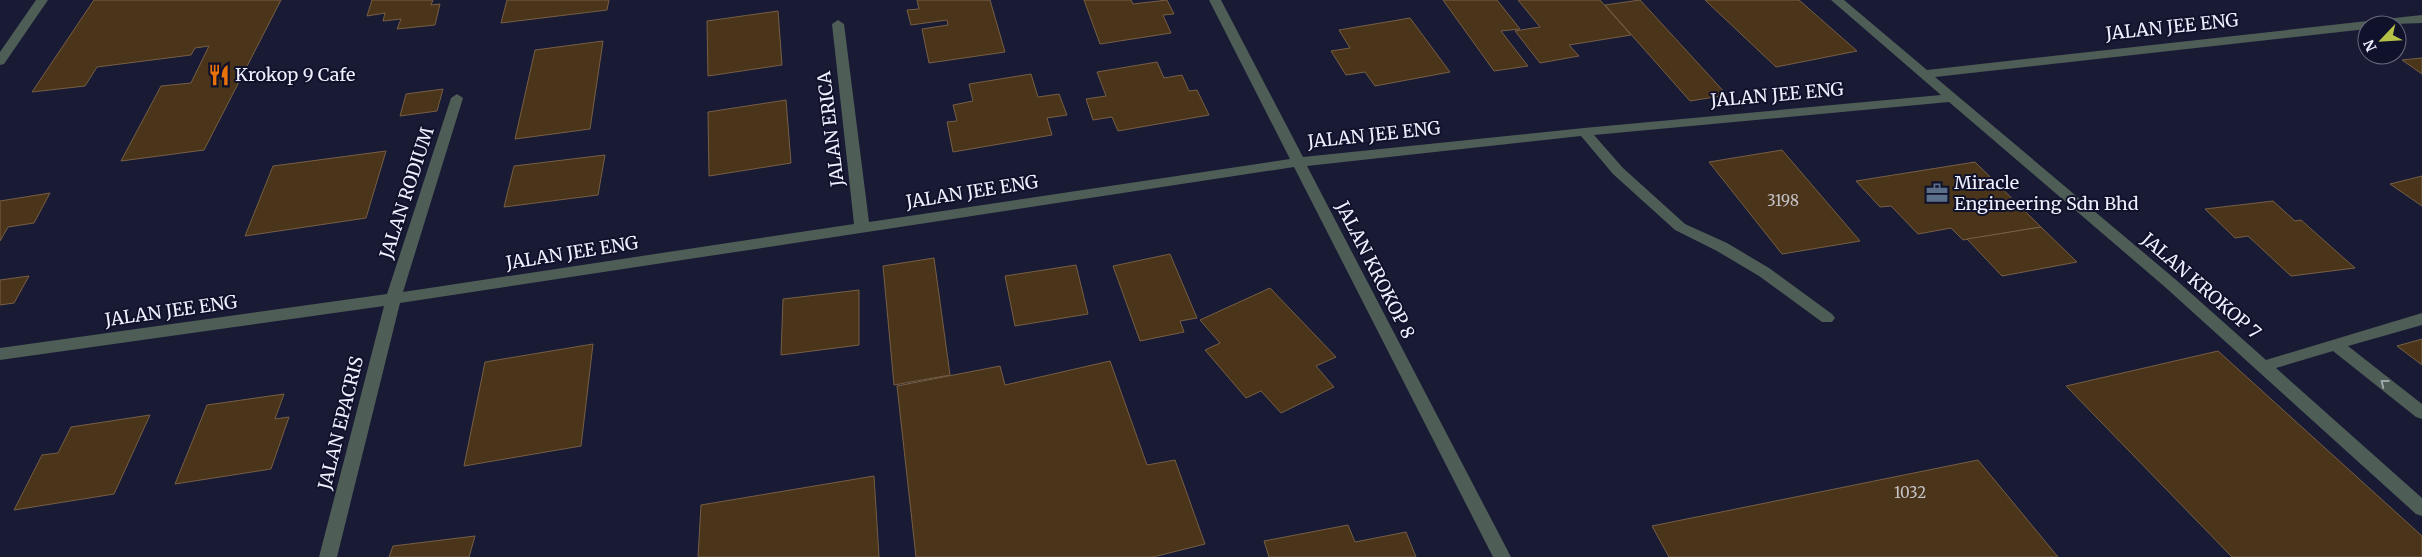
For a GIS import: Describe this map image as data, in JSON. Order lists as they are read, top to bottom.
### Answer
{
  "streets": {
    "street": [
      "JALAN JEE ENG",
      "JALAN ERICA",
      "JALAN RODIUM",
      "JALAN KROKOP 8",
      "JALAN KROKOP 7",
      "JALAN EPACRIS"
    ]
  },
  "crossings": [
    ["JALAN JEE ENG", "JALAN ERICA"],
    ["JALAN JEE ENG", "JALAN RODIUM"],
    ["JALAN JEE ENG", "JALAN KROKOP 8"],
    ["JALAN JEE ENG", "JALAN KROKOP 7"],
    ["JALAN JEE ENG", "JALAN EPACRIS"],
    ["JALAN RODIUM", "JALAN EPACRIS"]
  ],
  "places": {
    "restaurant": ["Krokop 9 Cafe"],
    "office": ["Miracle Engineering Sdn Bhd"]
  },
  "house_numbers": ["3198", "1032"],
  "north": "bottom left"
}
